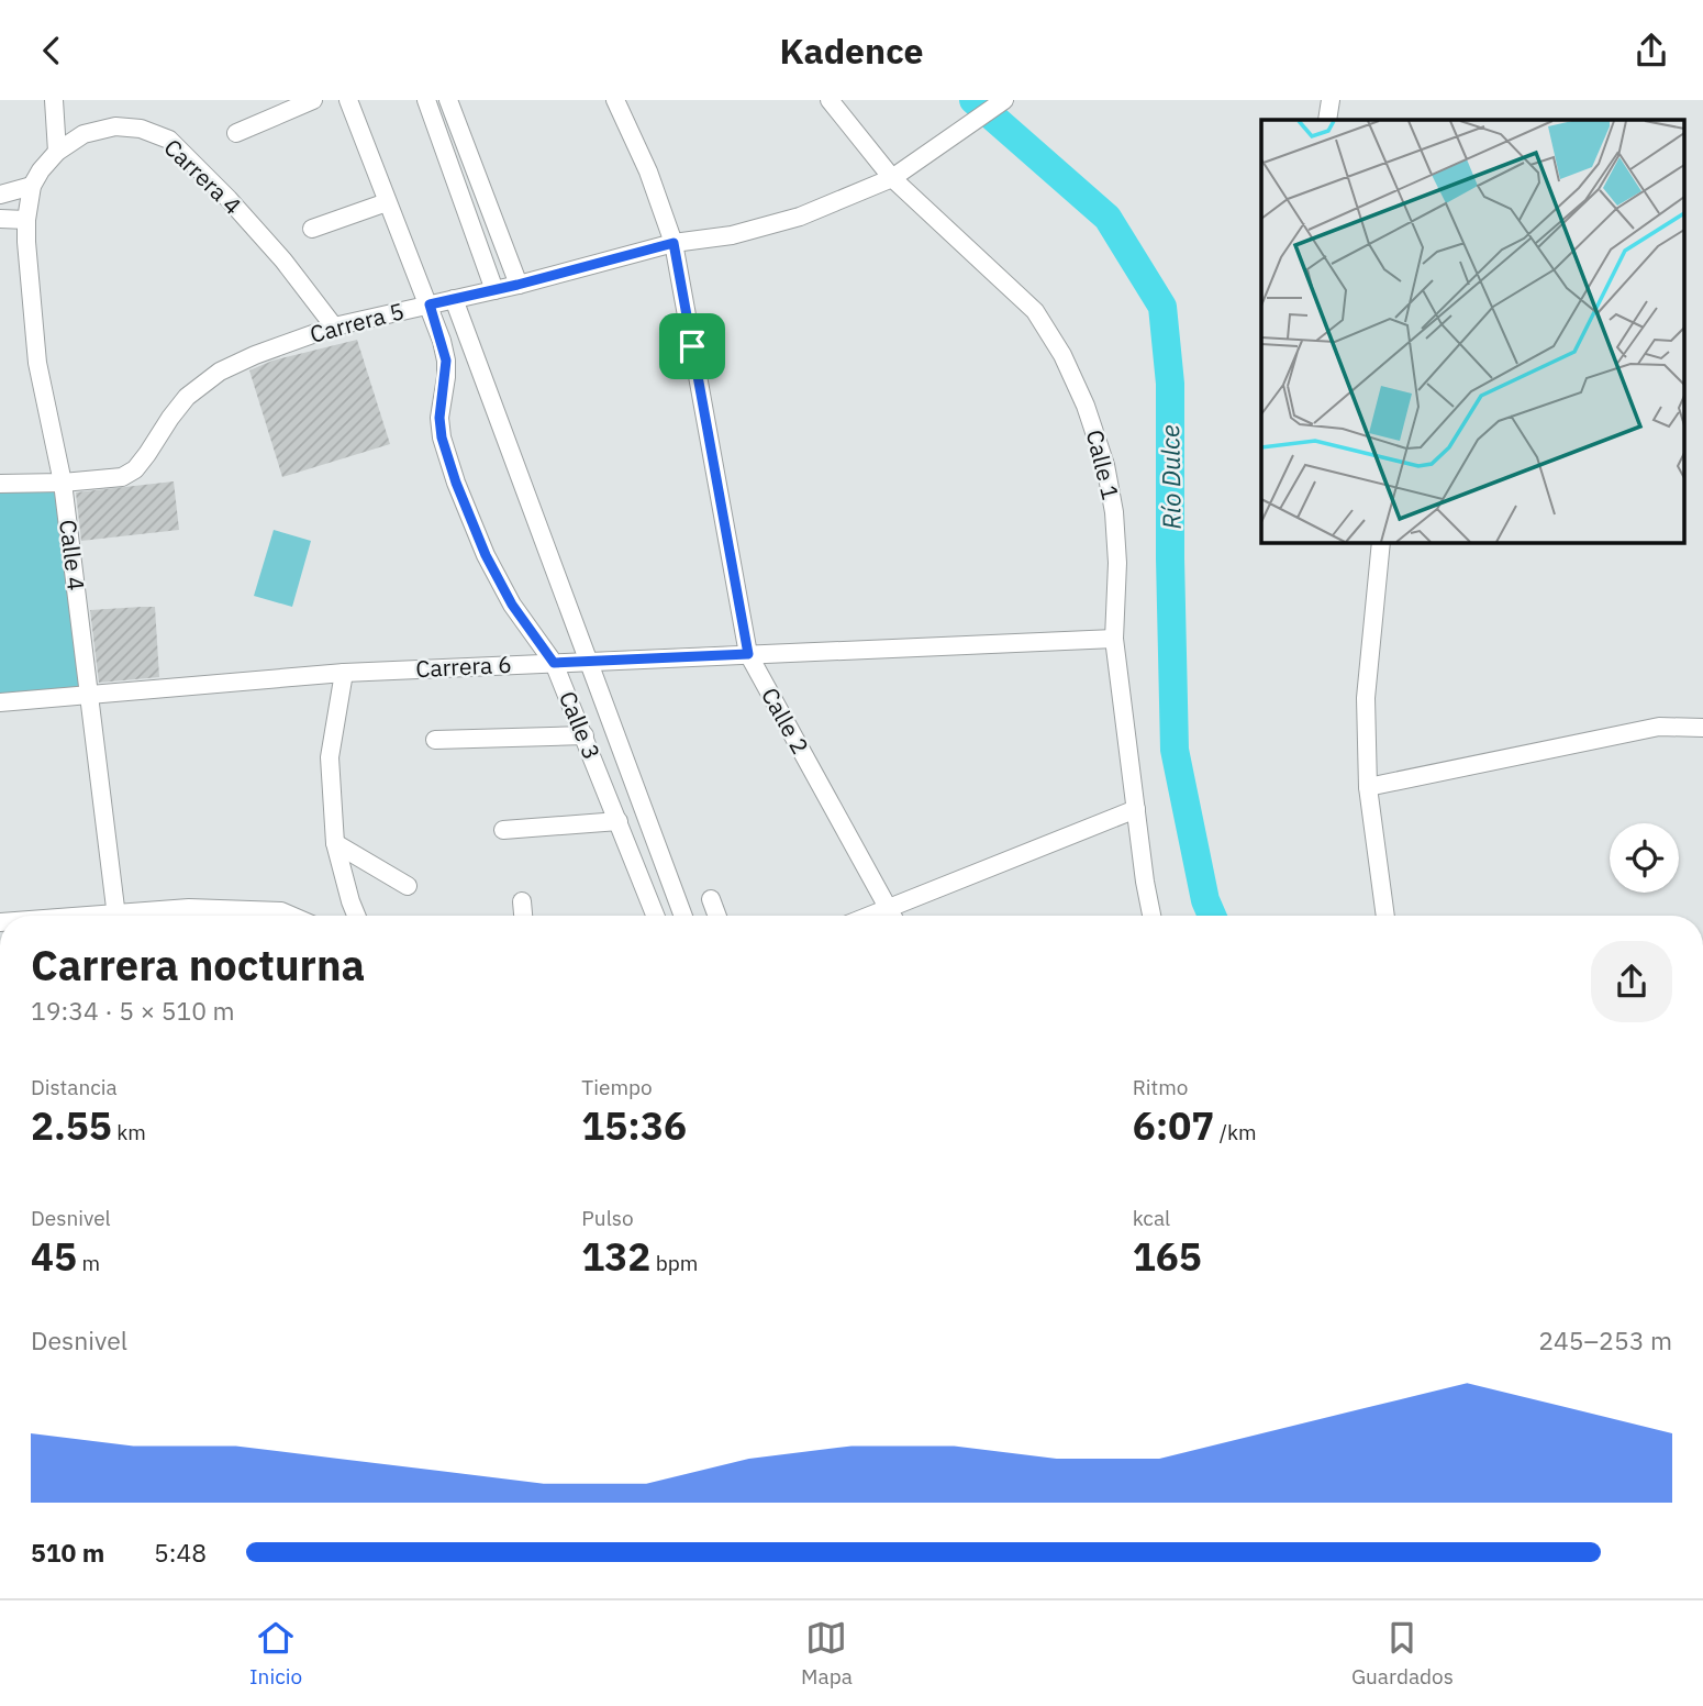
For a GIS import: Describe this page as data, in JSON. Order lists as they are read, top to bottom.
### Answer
{
  "streets": {
    "street": [
      "Carrera 4",
      "Carrera 5",
      "Calle 1",
      "Calle 4",
      "Carrera 6",
      "Calle 2",
      "Calle 3"
    ]
  },
  "crossings": [
    ["Carrera 4", "Carrera 5"],
    ["Carrera 4", "Calle 4"],
    ["Carrera 5", "Calle 1"],
    ["Carrera 5", "Calle 4"],
    ["Carrera 5", "Calle 2"],
    ["Carrera 5", "Calle 3"],
    ["Calle 1", "Carrera 6"],
    ["Calle 4", "Carrera 6"],
    ["Carrera 6", "Calle 2"],
    ["Carrera 6", "Calle 3"]
  ],
  "water": ["Río Dulce"],
  "page": {
    "header": "Kadence",
    "heading": ["Carrera nocturna", "19:34 · 5 × 510 m"],
    "stats": [
      ["Distancia", "2.55 km"],
      ["Tiempo", "15:36"],
      ["Ritmo", "6:07 /km"],
      ["Desnivel", "45 m"],
      ["Pulso", "132 bpm"],
      ["kcal", "165"]
    ],
    "chart": ["Desnivel", "245–253 m"],
    "list": [
      {
        "name": "510 m",
        "note": "5:48"
      }
    ],
    "tabs": ["Inicio", "Mapa", "Guardados"]
  }
}
